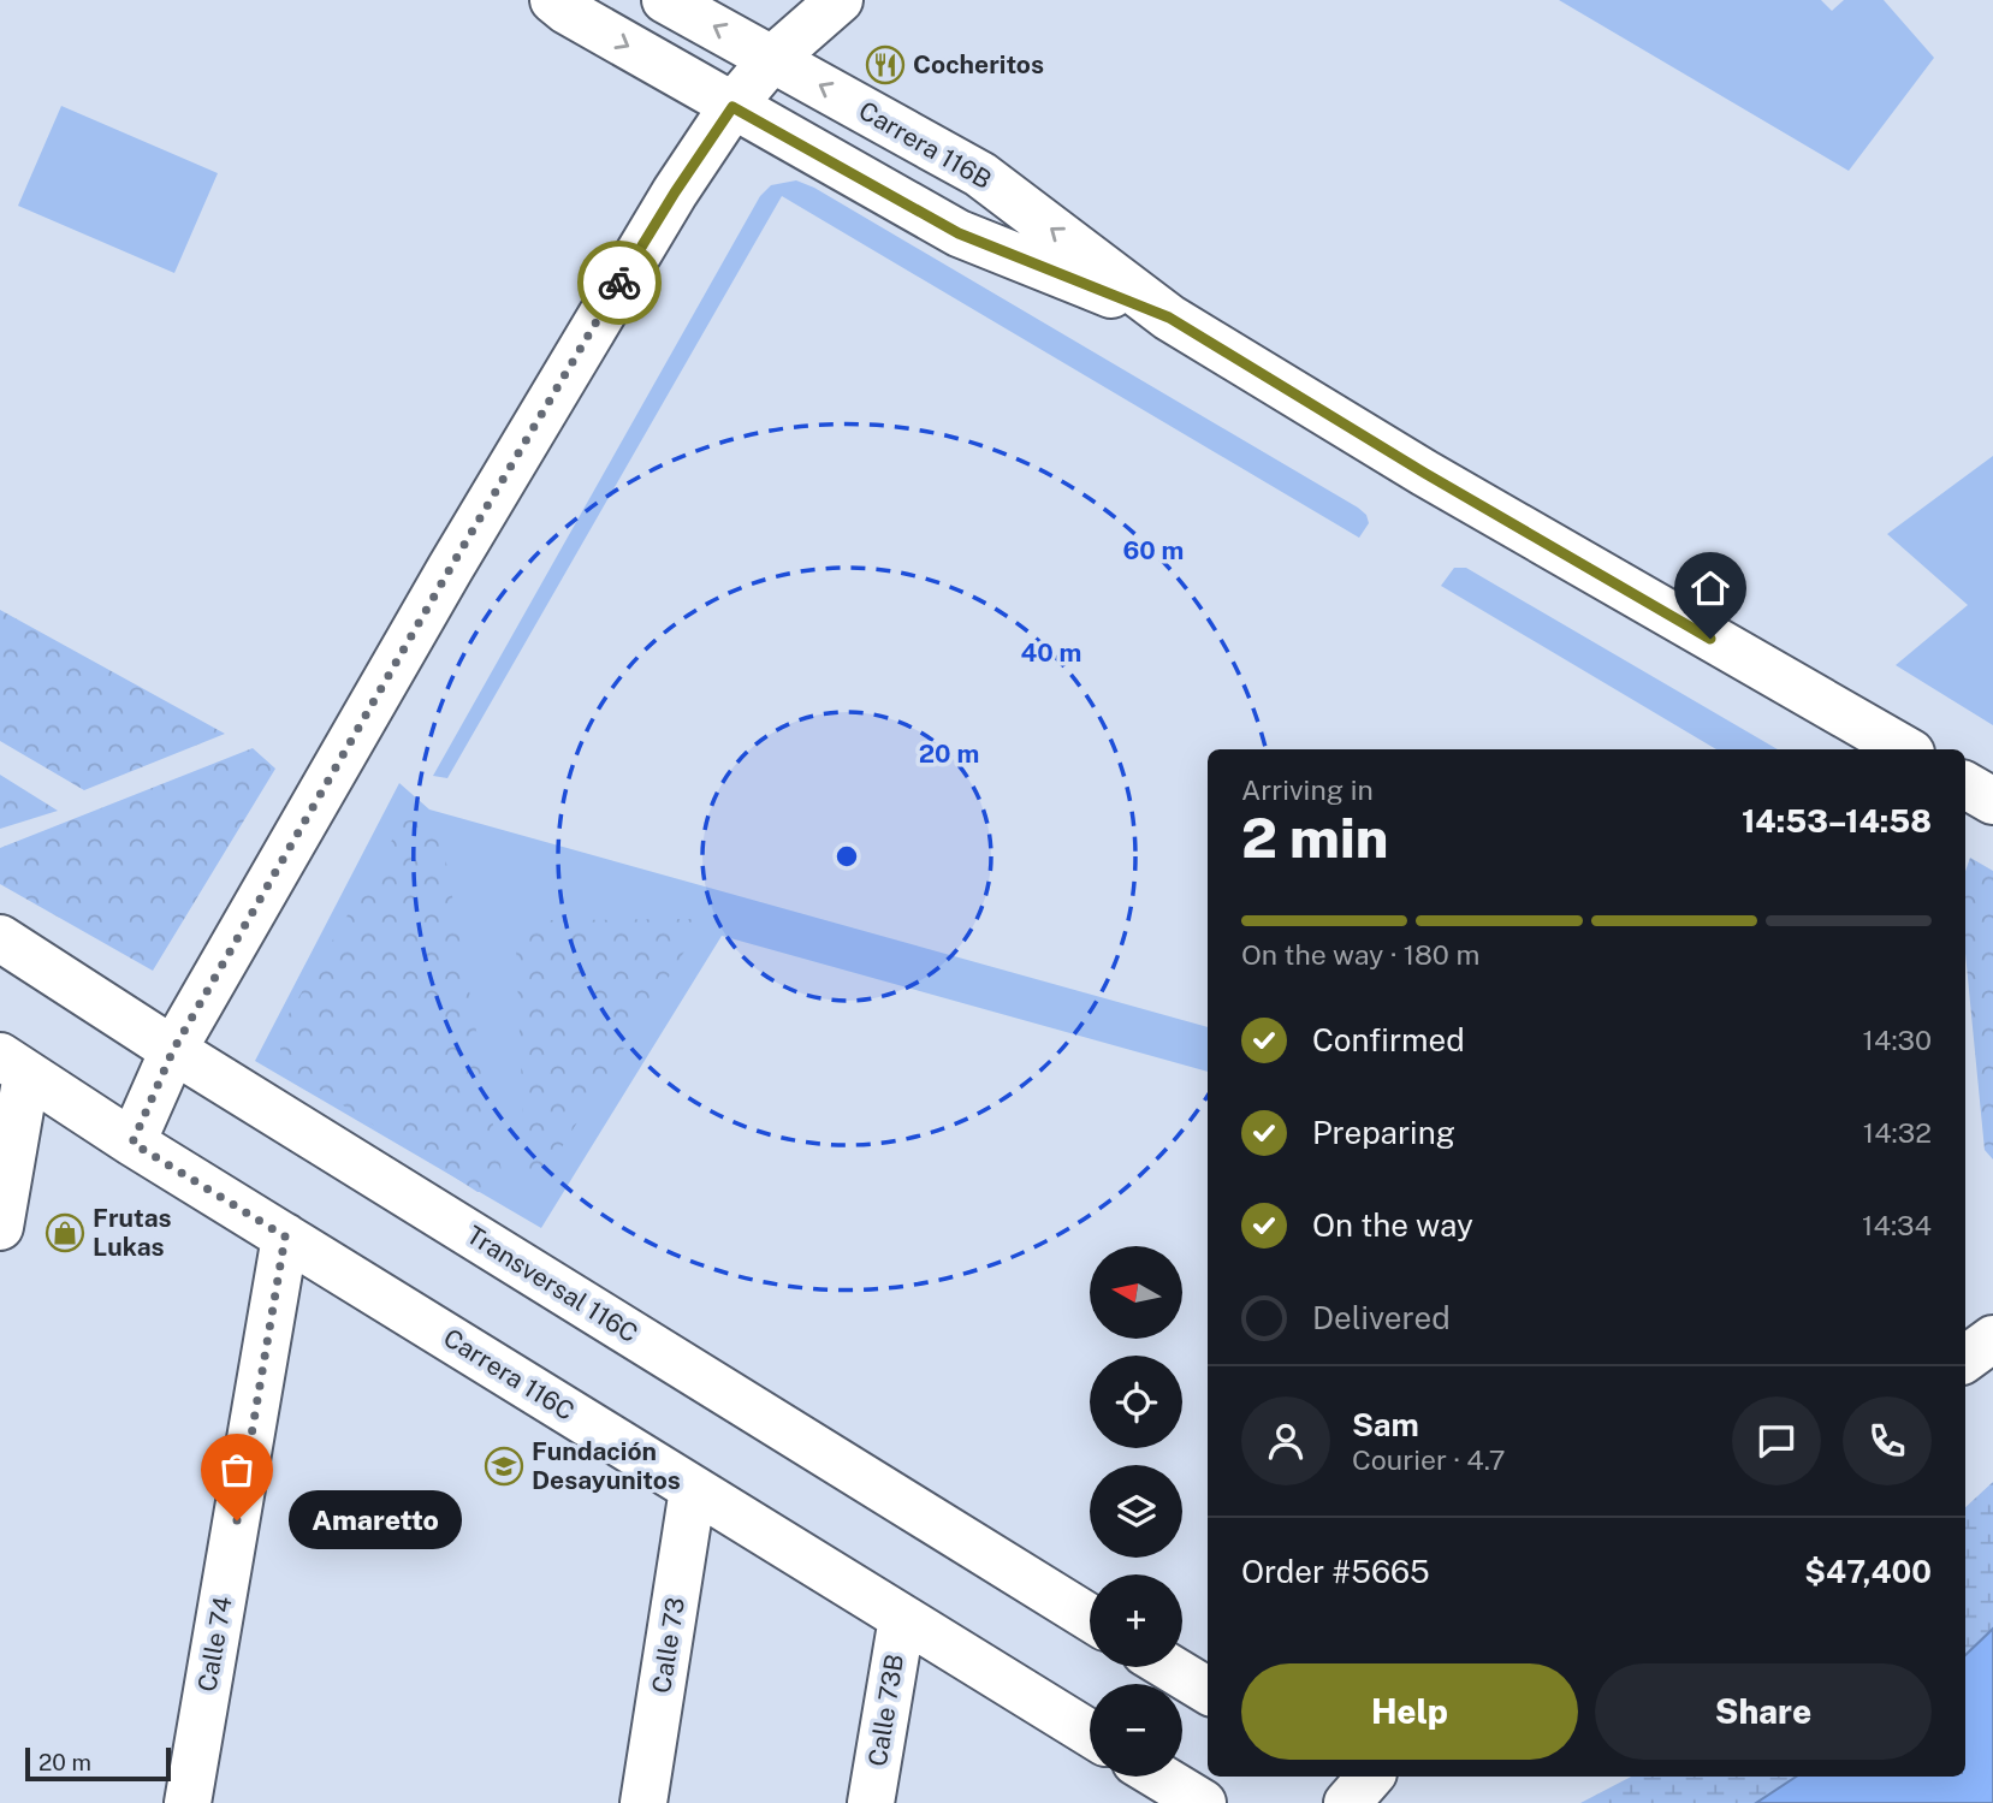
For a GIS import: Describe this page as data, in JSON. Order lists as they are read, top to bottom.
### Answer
{
  "streets": {
    "street": [
      "Carrera 116B",
      "Transversal 116C",
      "Carrera 116C",
      "Calle 74",
      "Calle 73",
      "Calle 73B"
    ]
  },
  "crossings": [
    ["Carrera 116C", "Calle 74"],
    ["Carrera 116C", "Calle 73"],
    ["Carrera 116C", "Calle 73B"]
  ],
  "places": {
    "restaurant": ["Cocheritos"],
    "shop": ["Frutas Lukas"],
    "school or university": ["Fundación Desayunitos"],
    "other": ["Amaretto"]
  },
  "scale_bar": "20 m",
  "north": "left",
  "page": {
    "heading": ["2 min", "Arriving in", "14:53–14:58"],
    "panel": [
      "Sam",
      "Courier · 4.7",
      "Order #5665",
      "$47,400"
    ],
    "bar": "On the way · 180 m",
    "list": [
      ["Confirmed", "14:30"],
      ["Preparing", "14:32"],
      ["On the way", "14:34"],
      "Delivered"
    ],
    "map_buttons": ["+", "−"],
    "bubble": "Amaretto",
    "buttons": ["Help", "Share"],
    "scale": "20 m"
  },
  "rings": ["60 m", "40 m", "20 m"]
}
